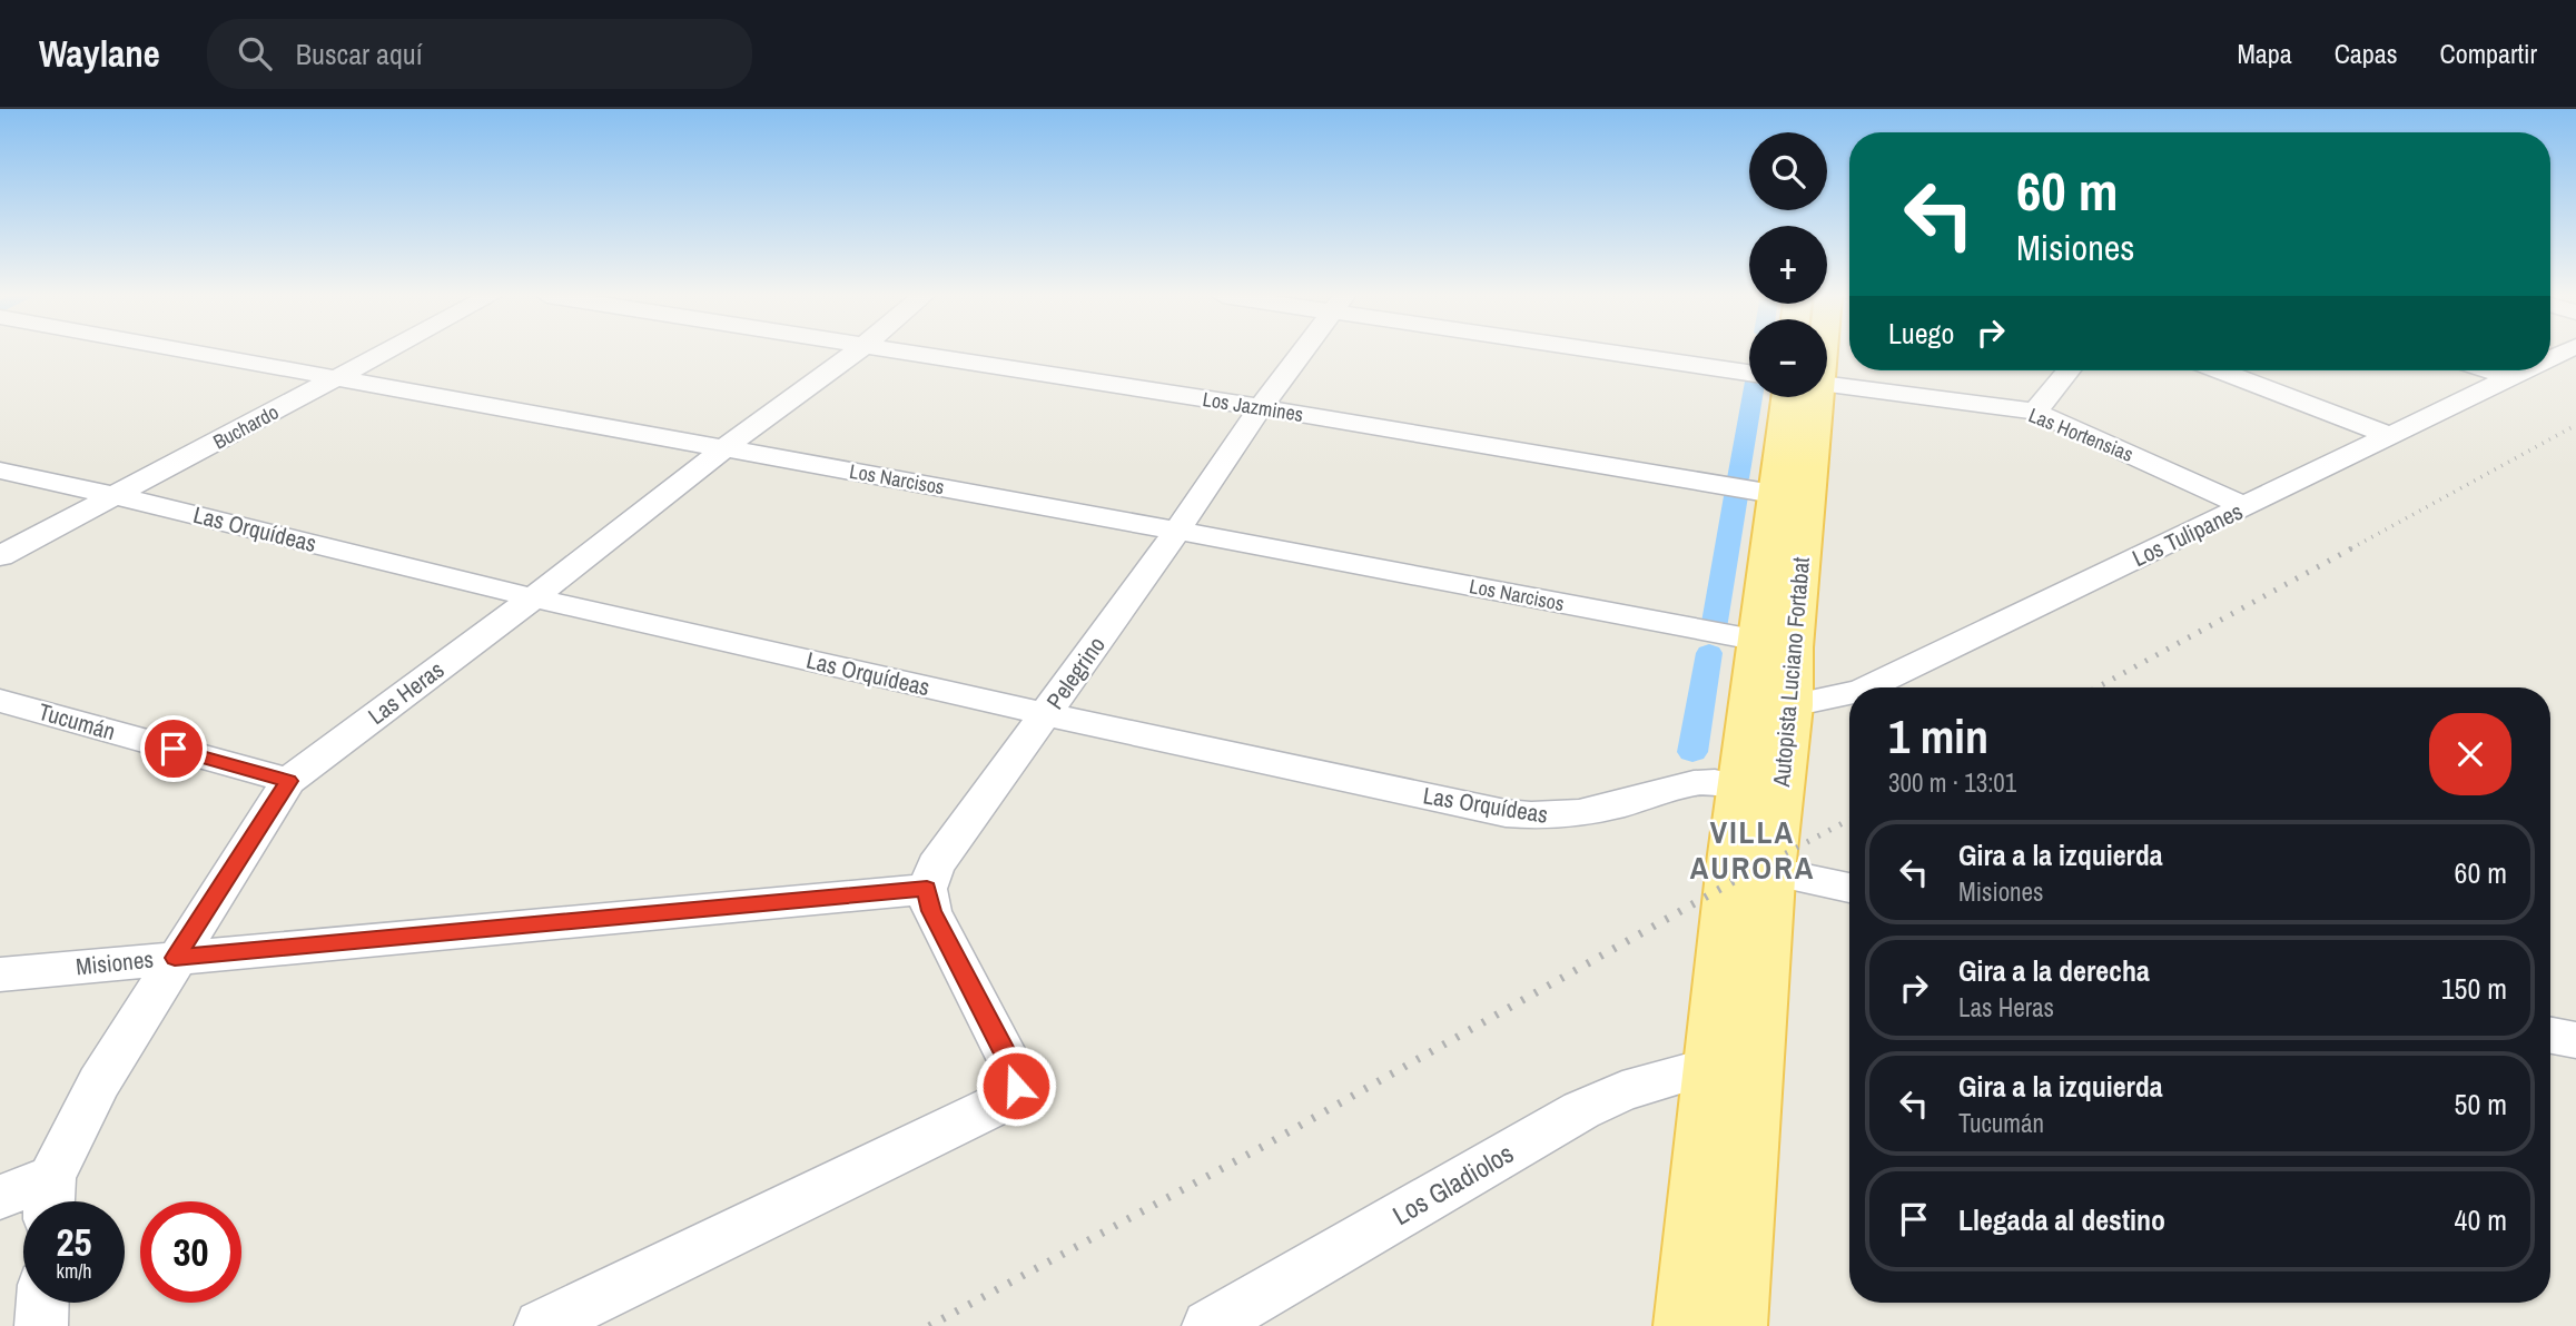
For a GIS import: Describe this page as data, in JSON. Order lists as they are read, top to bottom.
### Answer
{
  "streets": {
    "main road": ["Autopista Luciano Fortabat"],
    "street": [
      "Los Jazmines",
      "Buchardo",
      "Las Hortensias",
      "Los Narcisos",
      "Las Orquídeas",
      "Los Tulipanes",
      "Pelegrino",
      "Las Heras",
      "Tucumán",
      "Misiones",
      "Los Gladiolos"
    ]
  },
  "crossings": [
    ["Los Jazmines", "Autopista Luciano Fortabat"],
    ["Los Jazmines", "Pelegrino"],
    ["Buchardo", "Los Narcisos"],
    ["Buchardo", "Las Orquídeas"],
    ["Las Hortensias", "Los Tulipanes"],
    ["Los Narcisos", "Autopista Luciano Fortabat"],
    ["Los Narcisos", "Pelegrino"],
    ["Los Narcisos", "Las Heras"],
    ["Las Orquídeas", "Autopista Luciano Fortabat"],
    ["Las Orquídeas", "Pelegrino"],
    ["Las Orquídeas", "Las Heras"],
    ["Los Tulipanes", "Autopista Luciano Fortabat"],
    ["Autopista Luciano Fortabat", "Los Gladiolos"],
    ["Pelegrino", "Misiones"],
    ["Las Heras", "Tucumán"],
    ["Las Heras", "Misiones"]
  ],
  "districts": ["VILLA AURORA"],
  "page": {
    "header": "Waylane",
    "search": "Buscar aquí",
    "nav": ["Mapa", "Capas", "Compartir"],
    "map_buttons": ["+", "−"],
    "turn": ["60 m", "Misiones"],
    "then": "Luego",
    "heading": ["1 min", "300 m · 13:01"],
    "list": [
      {
        "name": "Gira a la izquierda",
        "note": "Misiones",
        "value": "60 m"
      },
      {
        "name": "Gira a la derecha",
        "note": "Las Heras",
        "value": "150 m"
      },
      {
        "name": "Gira a la izquierda",
        "note": "Tucumán",
        "value": "50 m"
      },
      {
        "name": "Llegada al destino",
        "value": "40 m"
      }
    ],
    "speed": "25 km/h",
    "limit": "30"
  }
}
